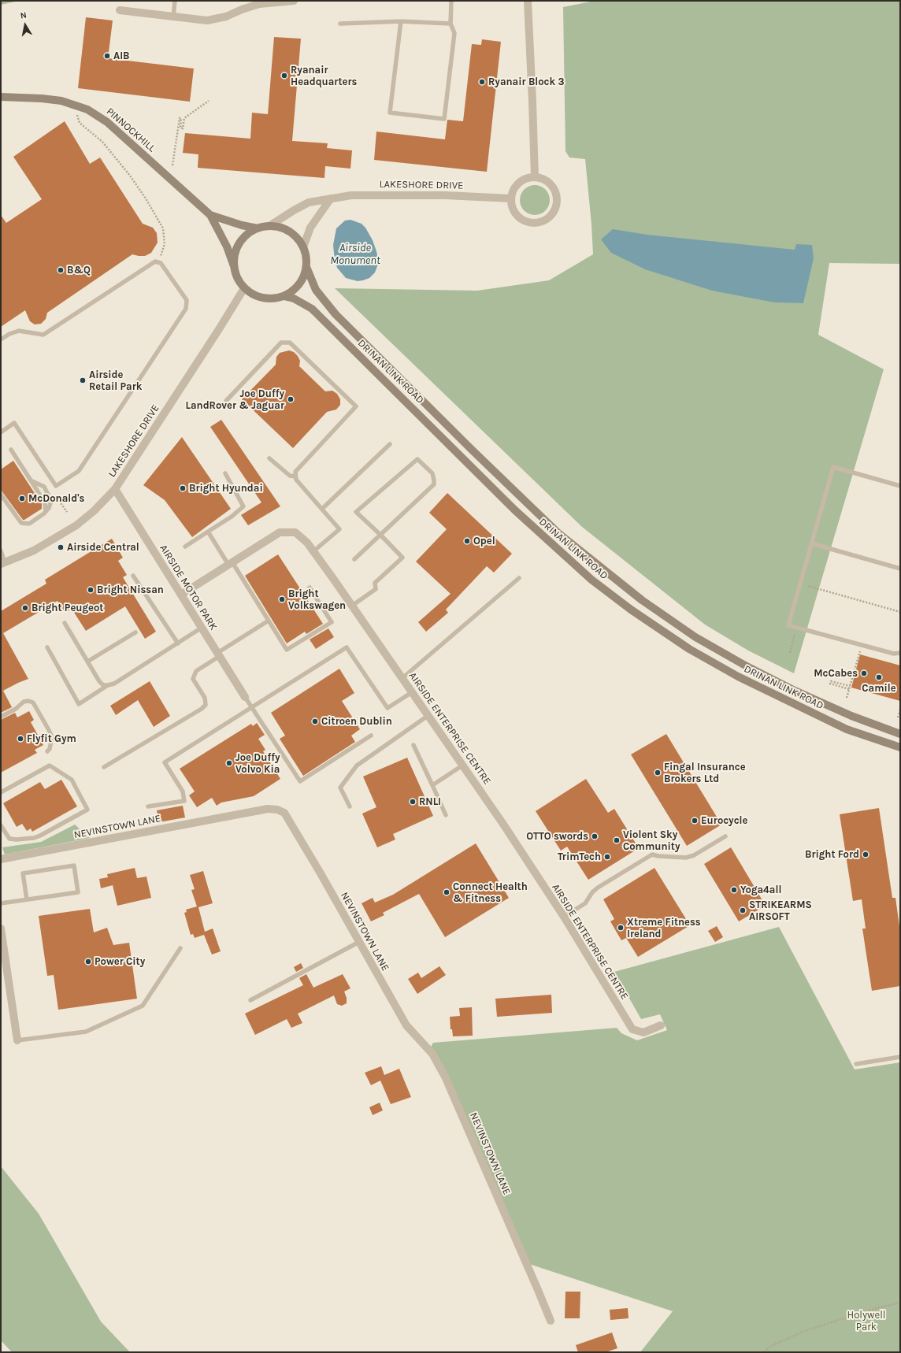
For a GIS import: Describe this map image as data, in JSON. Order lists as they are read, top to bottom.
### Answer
{
  "streets": {
    "main road": ["PINNOCKHILL", "DRINAN LINK ROAD"],
    "street": [
      "LAKESHORE DRIVE",
      "AIRSIDE MOTOR PARK",
      "AIRSIDE ENTERPRISE CENTRE",
      "NEVINSTOWN LANE"
    ]
  },
  "crossings": [
    ["PINNOCKHILL", "LAKESHORE DRIVE"],
    ["PINNOCKHILL", "DRINAN LINK ROAD"],
    ["LAKESHORE DRIVE", "DRINAN LINK ROAD"],
    ["LAKESHORE DRIVE", "AIRSIDE MOTOR PARK"],
    ["AIRSIDE MOTOR PARK", "AIRSIDE ENTERPRISE CENTRE"]
  ],
  "water": ["Airside Monument"],
  "parks": ["Holywell Park"],
  "places": [
    "AIB",
    "Ryanair Headquarters",
    "Ryanair Block 3",
    "B&Q",
    "Airside Retail Park",
    "Joe Duffy LandRover & Jaguar",
    "Bright Hyundai",
    "McDonald's",
    "Opel",
    "Airside Central",
    "Bright Nissan",
    "Bright Volkswagen",
    "Bright Peugeot",
    "McCabes",
    "Camile",
    "Citroen Dublin",
    "Flyfit Gym",
    "Joe Duffy Volvo Kia",
    "Fingal Insurance Brokers Ltd",
    "RNLI",
    "Eurocycle",
    "OTTO swords",
    "Violent Sky Community",
    "Bright Ford",
    "TrimTech",
    "Yoga4all",
    "Connect Health & Fitness",
    "STRIKEARMS AIRSOFT",
    "Xtreme Fitness Ireland",
    "Power City"
  ],
  "north": "top"
}
